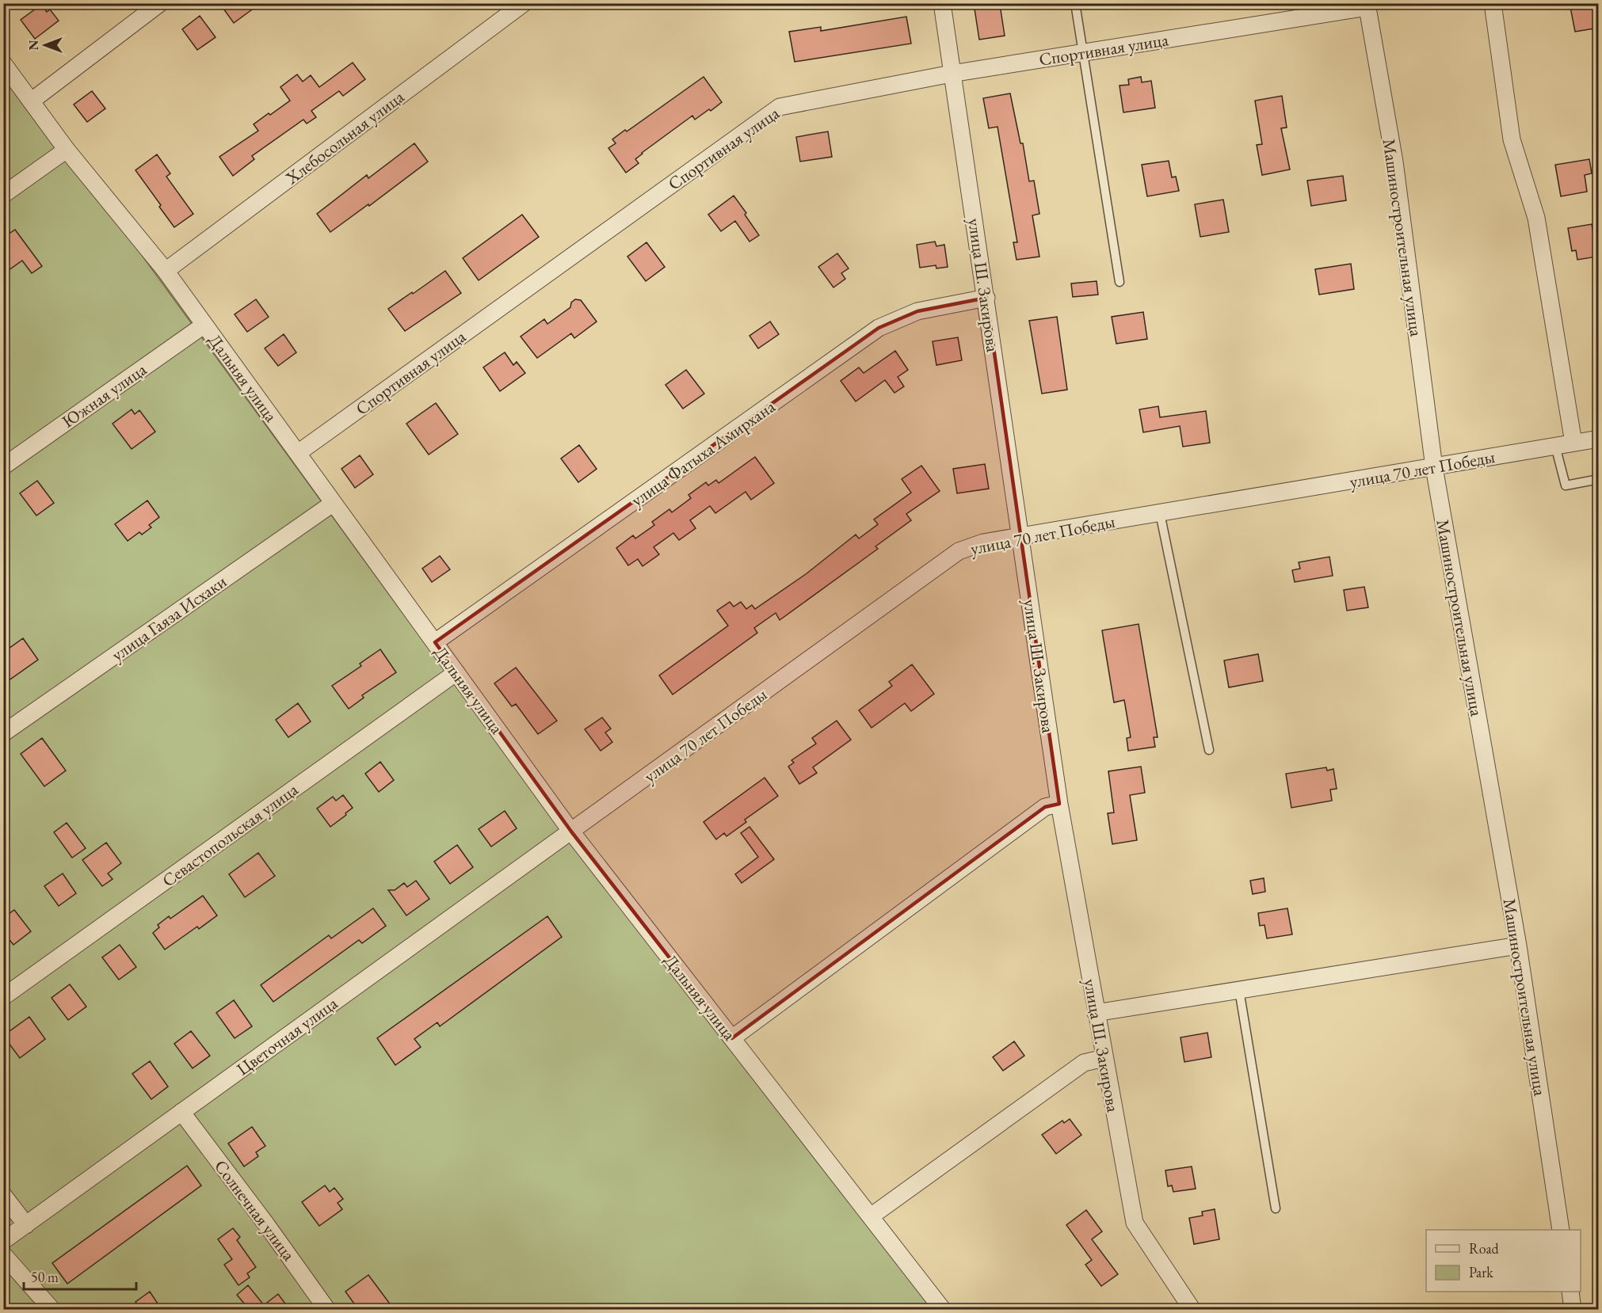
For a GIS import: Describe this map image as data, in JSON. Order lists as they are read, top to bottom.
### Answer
{
  "streets": {
    "street": [
      "Спортивная улица",
      "Хлебосольная улица",
      "Машиностроительная улица",
      "улица Ш. Закирова",
      "Дальняя улица",
      "Южная улица",
      "улица Фатыха Амирхана",
      "улица 70 лет Победы",
      "улица Гаяза Исхаки",
      "Севастопольская улица",
      "Цветочная улица",
      "Солнечная улица"
    ]
  },
  "crossings": [
    ["Спортивная улица", "Машиностроительная улица"],
    ["Спортивная улица", "улица Ш. Закирова"],
    ["Спортивная улица", "Дальняя улица"],
    ["Хлебосольная улица", "Дальняя улица"],
    ["Машиностроительная улица", "улица 70 лет Победы"],
    ["улица Ш. Закирова", "улица Фатыха Амирхана"],
    ["улица Ш. Закирова", "улица 70 лет Победы"],
    ["Дальняя улица", "Южная улица"],
    ["Дальняя улица", "улица Фатыха Амирхана"],
    ["Дальняя улица", "улица 70 лет Победы"],
    ["Дальняя улица", "улица Гаяза Исхаки"],
    ["Дальняя улица", "Севастопольская улица"],
    ["Дальняя улица", "Цветочная улица"],
    ["улица 70 лет Победы", "Цветочная улица"],
    ["Цветочная улица", "Солнечная улица"]
  ],
  "legend": ["Road", "Park"],
  "scale_bar": "50 m",
  "north": "left"
}
